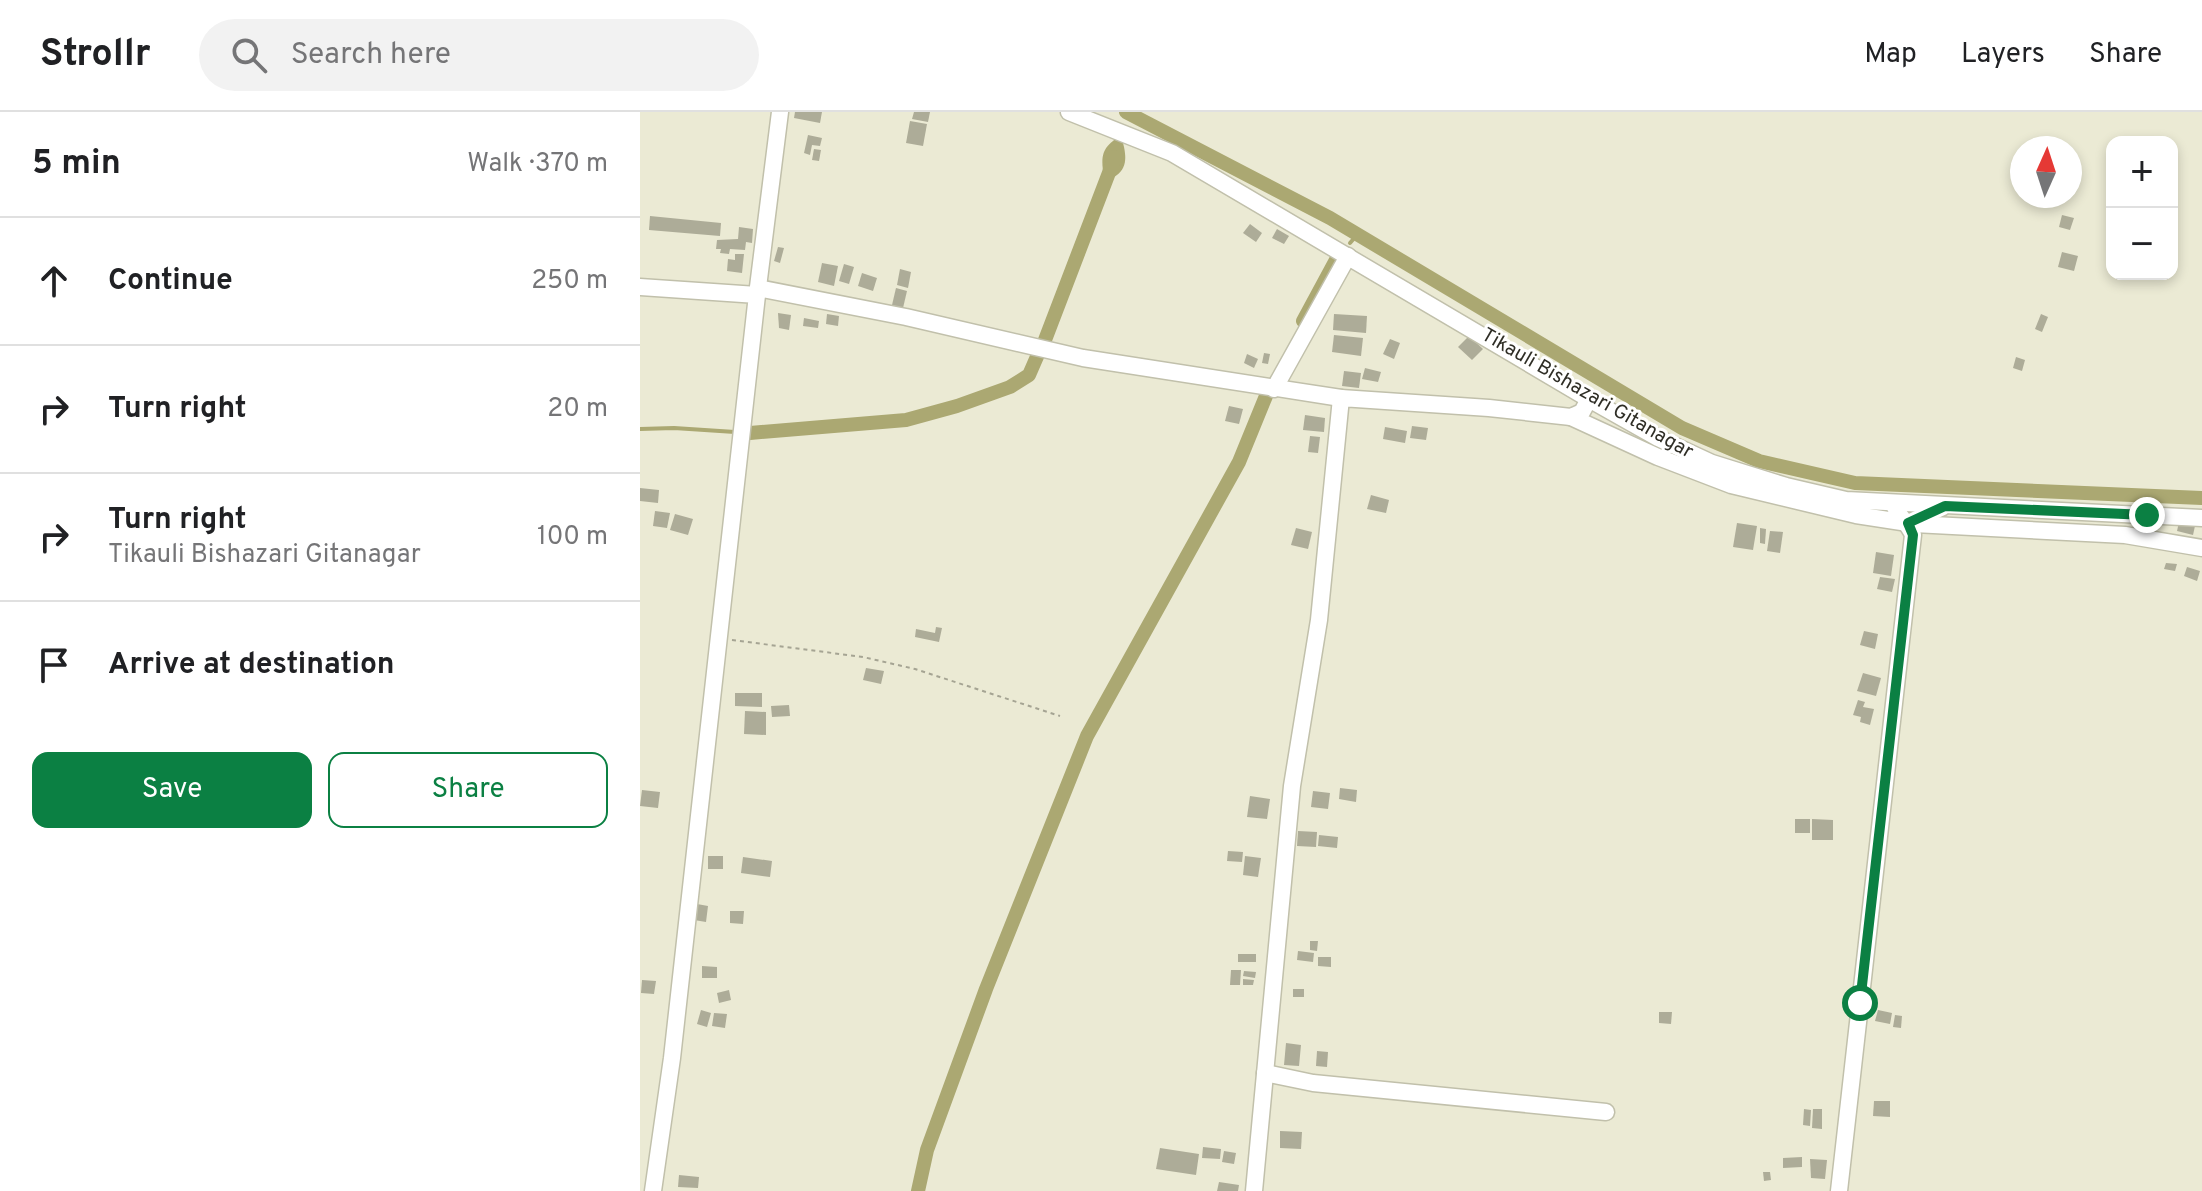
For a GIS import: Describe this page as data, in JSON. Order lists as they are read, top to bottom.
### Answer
{
  "streets": {
    "street": ["Tikauli Bishazari Gitanagar"]
  },
  "north": "top",
  "page": {
    "header": "Strollr",
    "search": "Search here",
    "nav": ["Map", "Layers", "Share"],
    "heading": ["5 min", "Walk · 370 m"],
    "map_buttons": ["+", "−"],
    "list": [
      ["Continue", "250 m"],
      ["Turn right", "20 m"],
      ["Turn right", "Tikauli Bishazari Gitanagar", "100 m"],
      "Arrive at destination"
    ],
    "buttons": ["Save", "Share"]
  }
}
